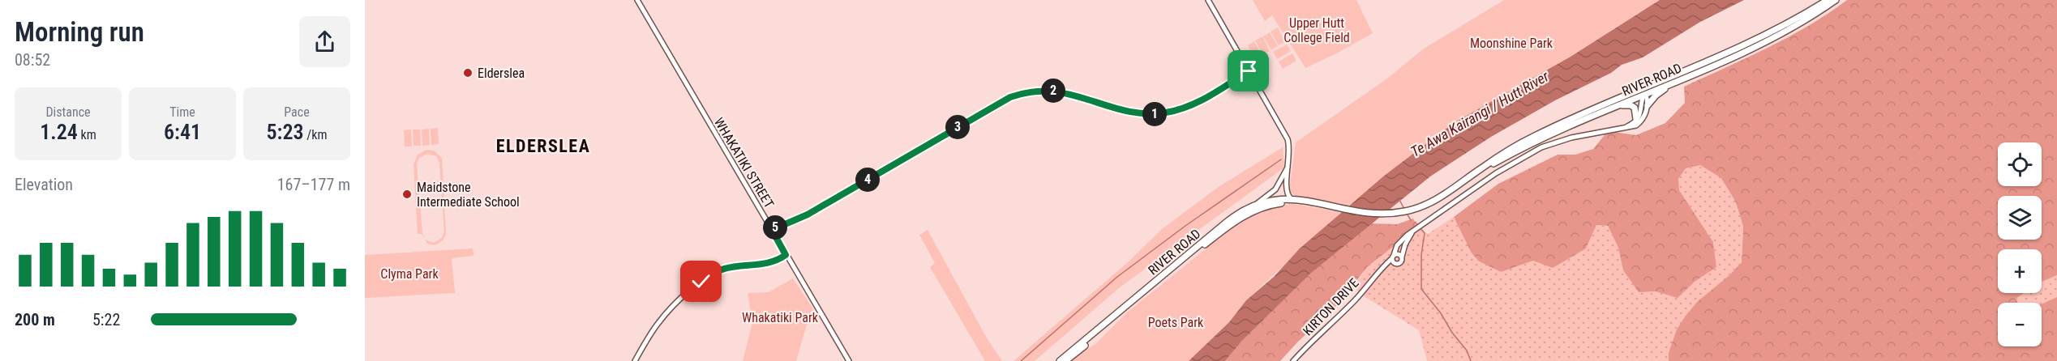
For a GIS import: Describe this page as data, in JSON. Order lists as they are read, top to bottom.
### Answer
{
  "streets": {
    "highway": ["RIVER ROAD"],
    "street": ["WHAKATIKI STREET", "KIRTON DRIVE"]
  },
  "districts": ["ELDERSLEA"],
  "water": ["Te Awa Kairangi / Hutt River"],
  "parks": [
    "Upper Hutt College Field",
    "Moonshine Park",
    "Clyma Park",
    "Whakatiki Park",
    "Poets Park"
  ],
  "places": ["Elderslea", "Maidstone Intermediate School"],
  "page": {
    "heading": ["Morning run", "08:52"],
    "pins": [
      "2",
      "1",
      "3",
      "4",
      "5"
    ],
    "stats": [
      ["Distance", "1.24 km"],
      ["Time", "6:41"],
      ["Pace", "5:23 /km"]
    ],
    "map_buttons": ["+", "−"],
    "chart": ["Elevation", "167–177 m"],
    "list": [
      {
        "name": "200 m",
        "note": "5:22"
      }
    ]
  }
}
